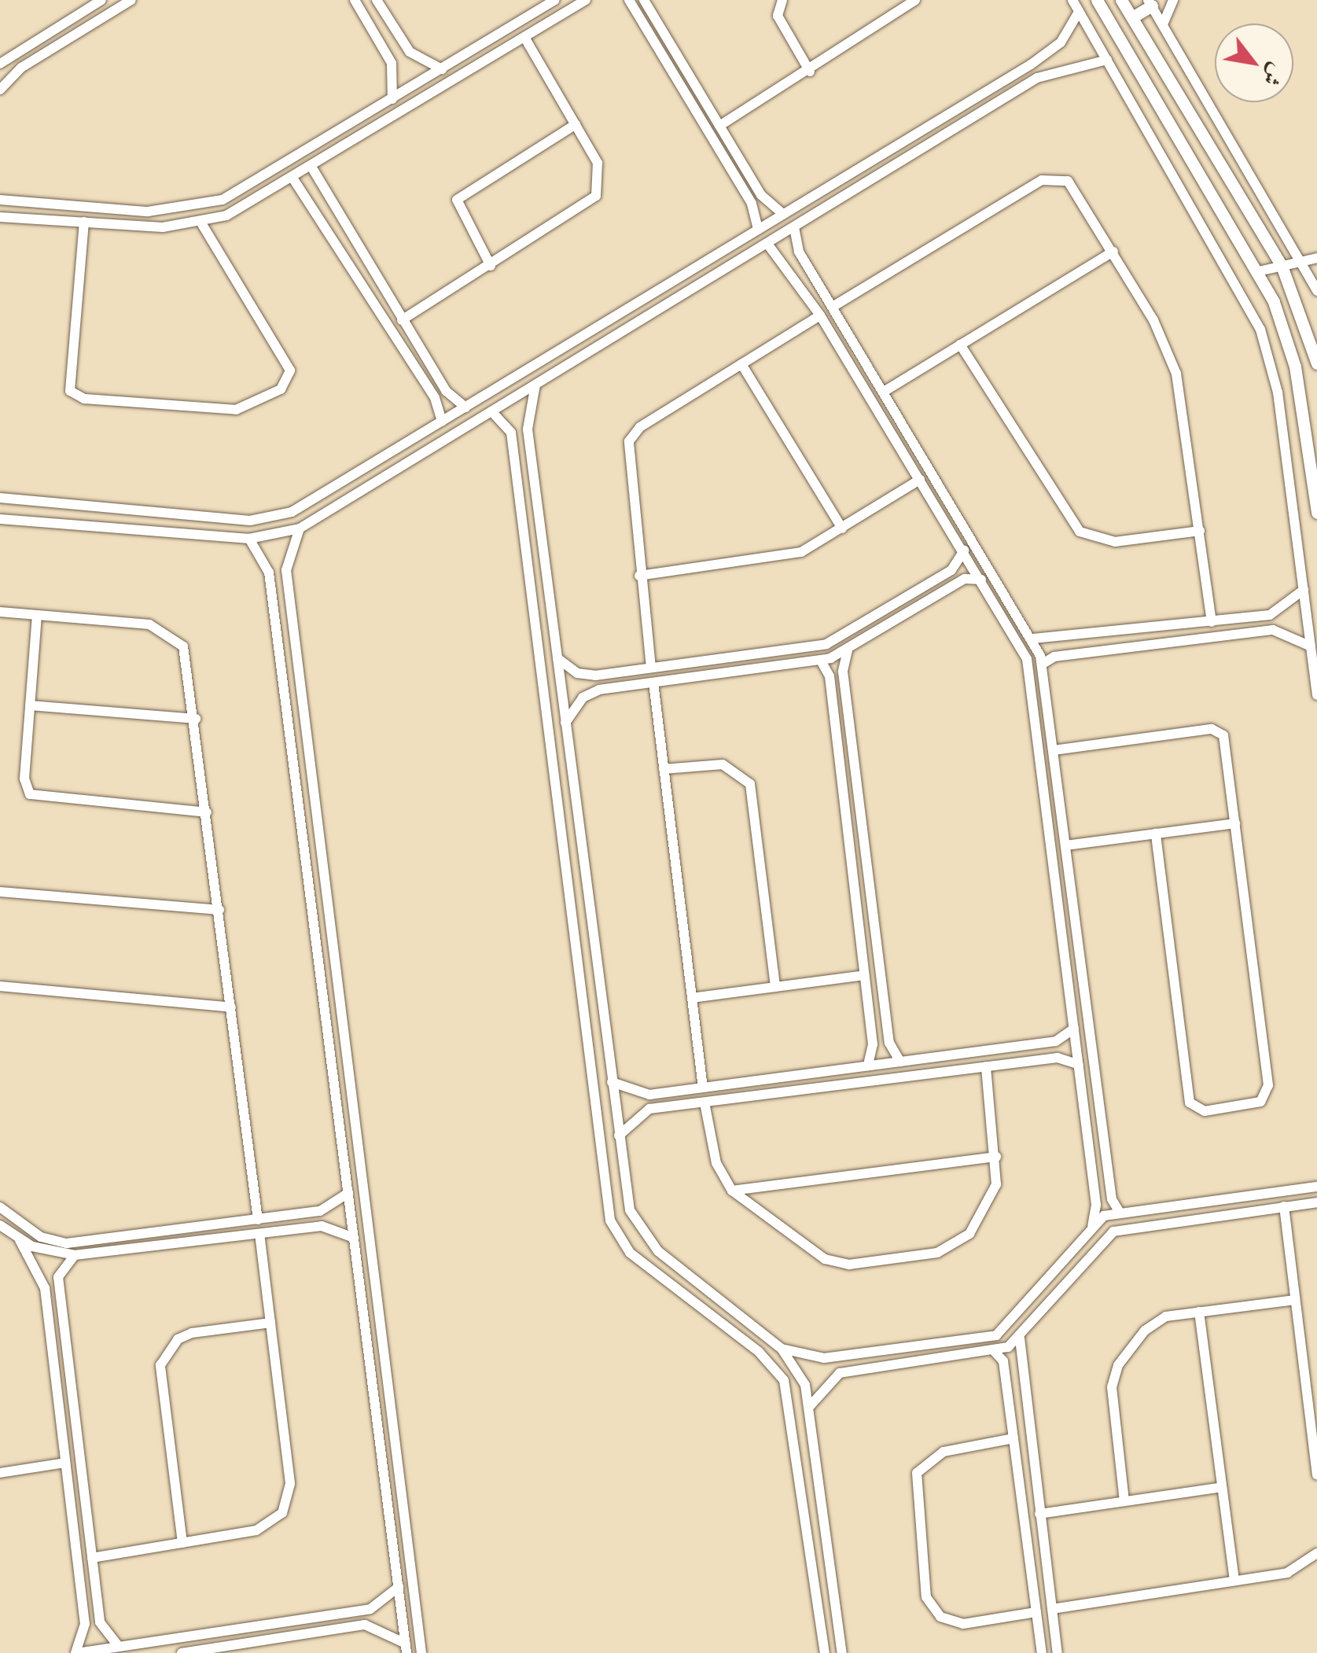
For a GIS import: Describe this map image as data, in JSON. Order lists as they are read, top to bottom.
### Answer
{
  "north": "bottom right"
}
